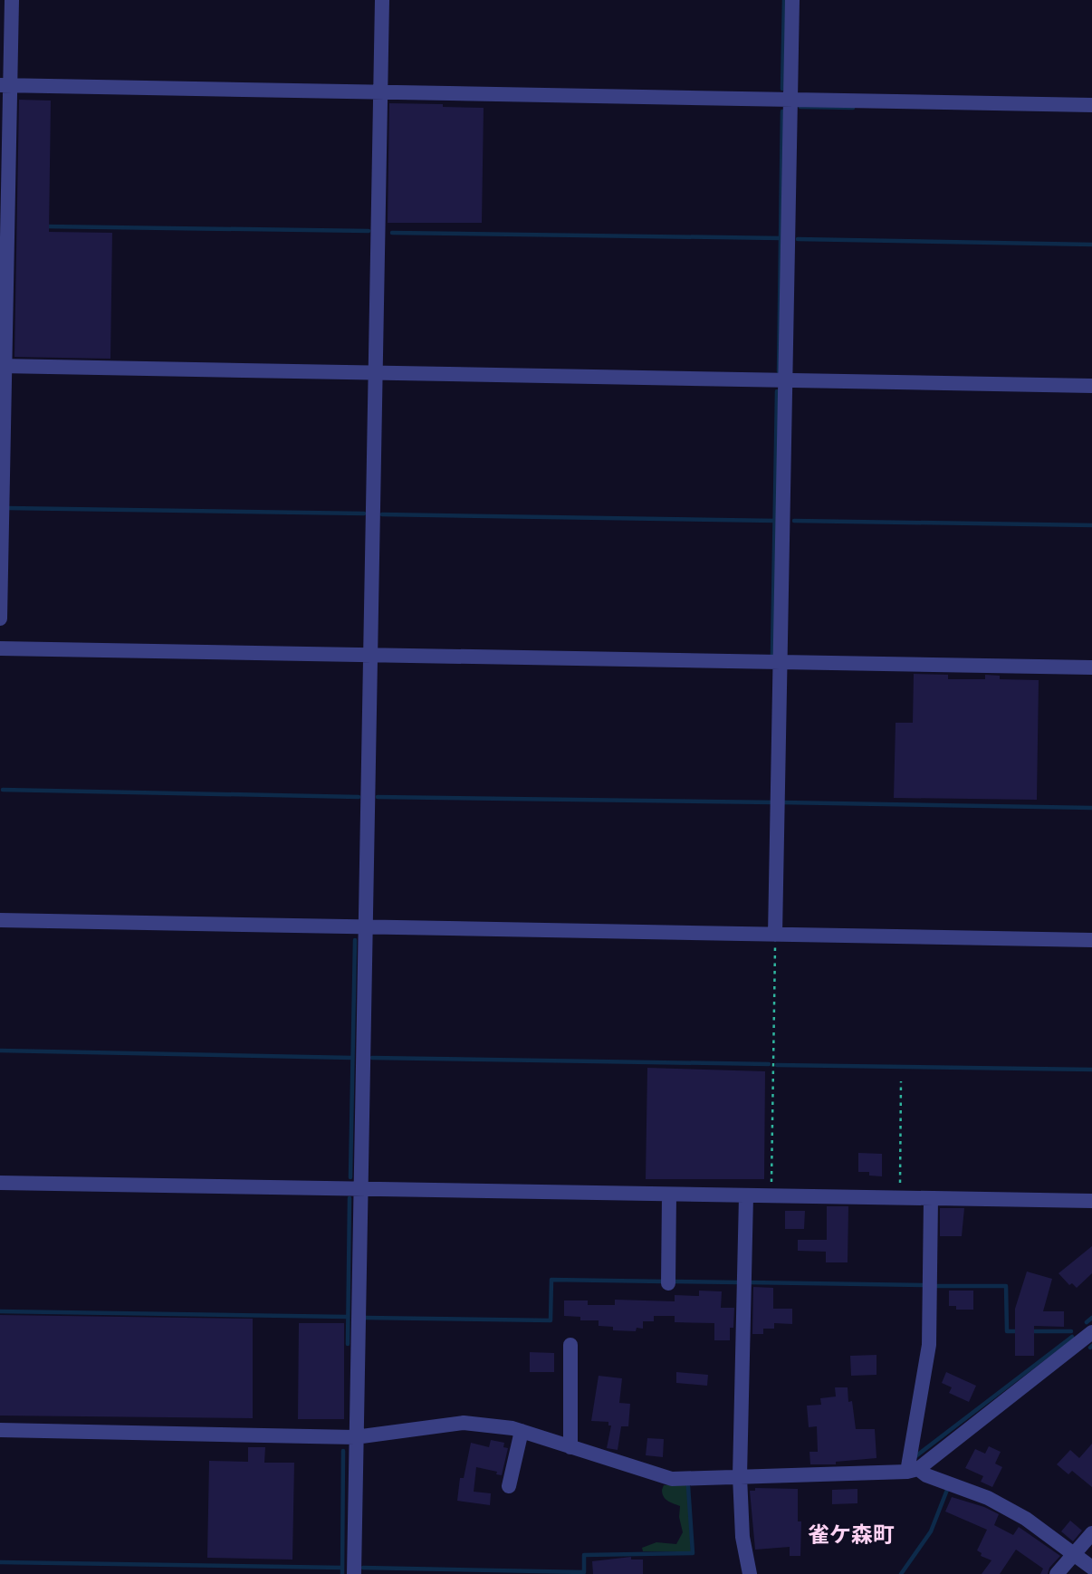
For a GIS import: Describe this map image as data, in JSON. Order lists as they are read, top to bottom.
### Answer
{
  "districts": ["雀ケ森町"]
}
